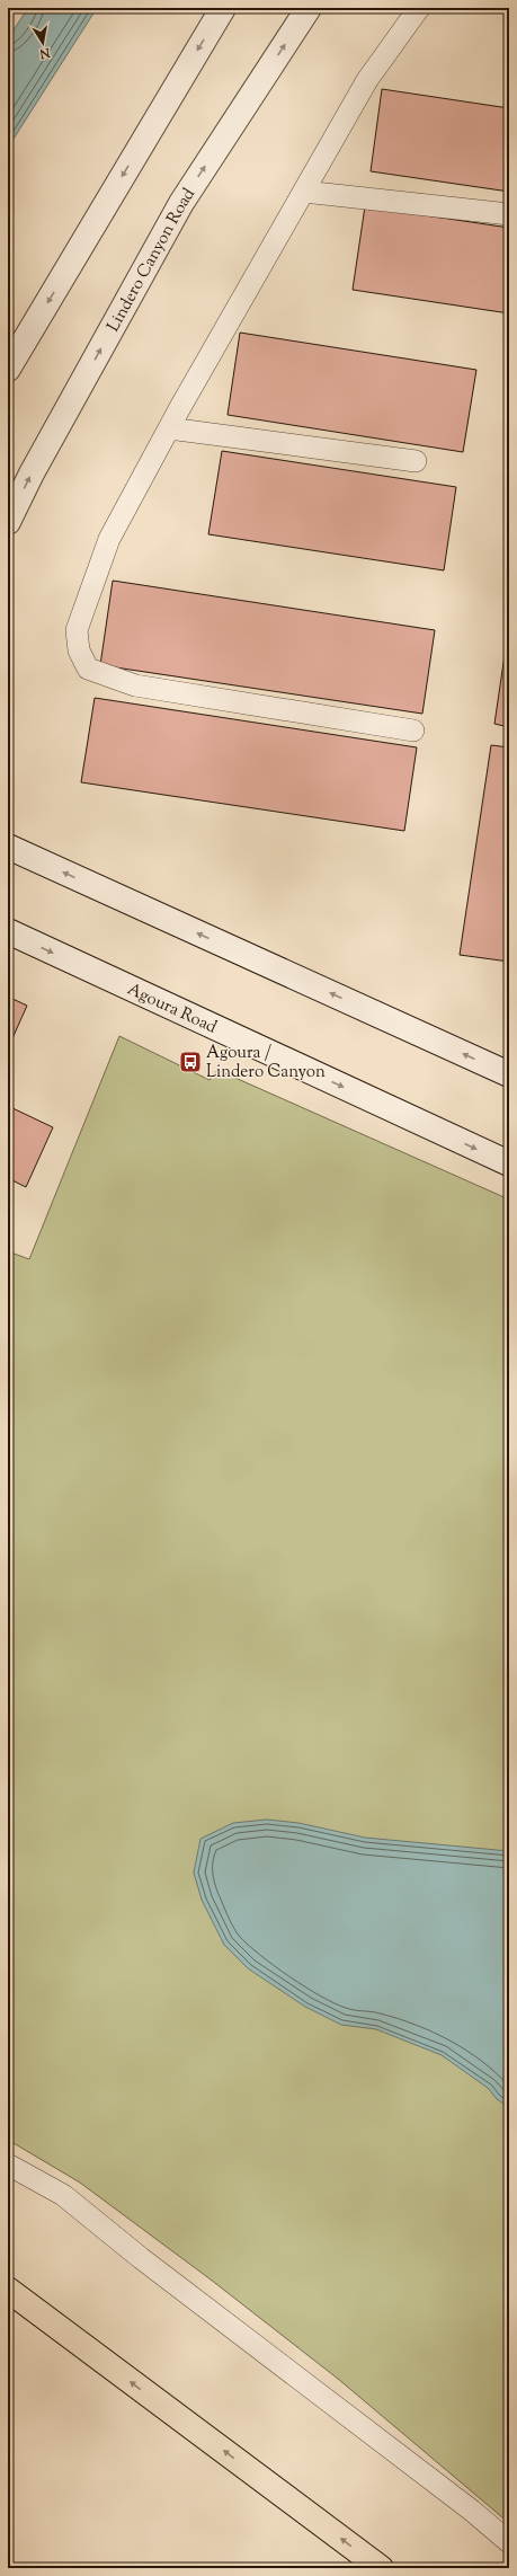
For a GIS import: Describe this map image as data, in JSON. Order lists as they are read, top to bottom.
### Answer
{
  "streets": {
    "main road": ["Lindero Canyon Road", "Agoura Road"]
  },
  "places": {
    "bus stop": ["Agoura / Lindero Canyon"]
  },
  "north": "bottom"
}
